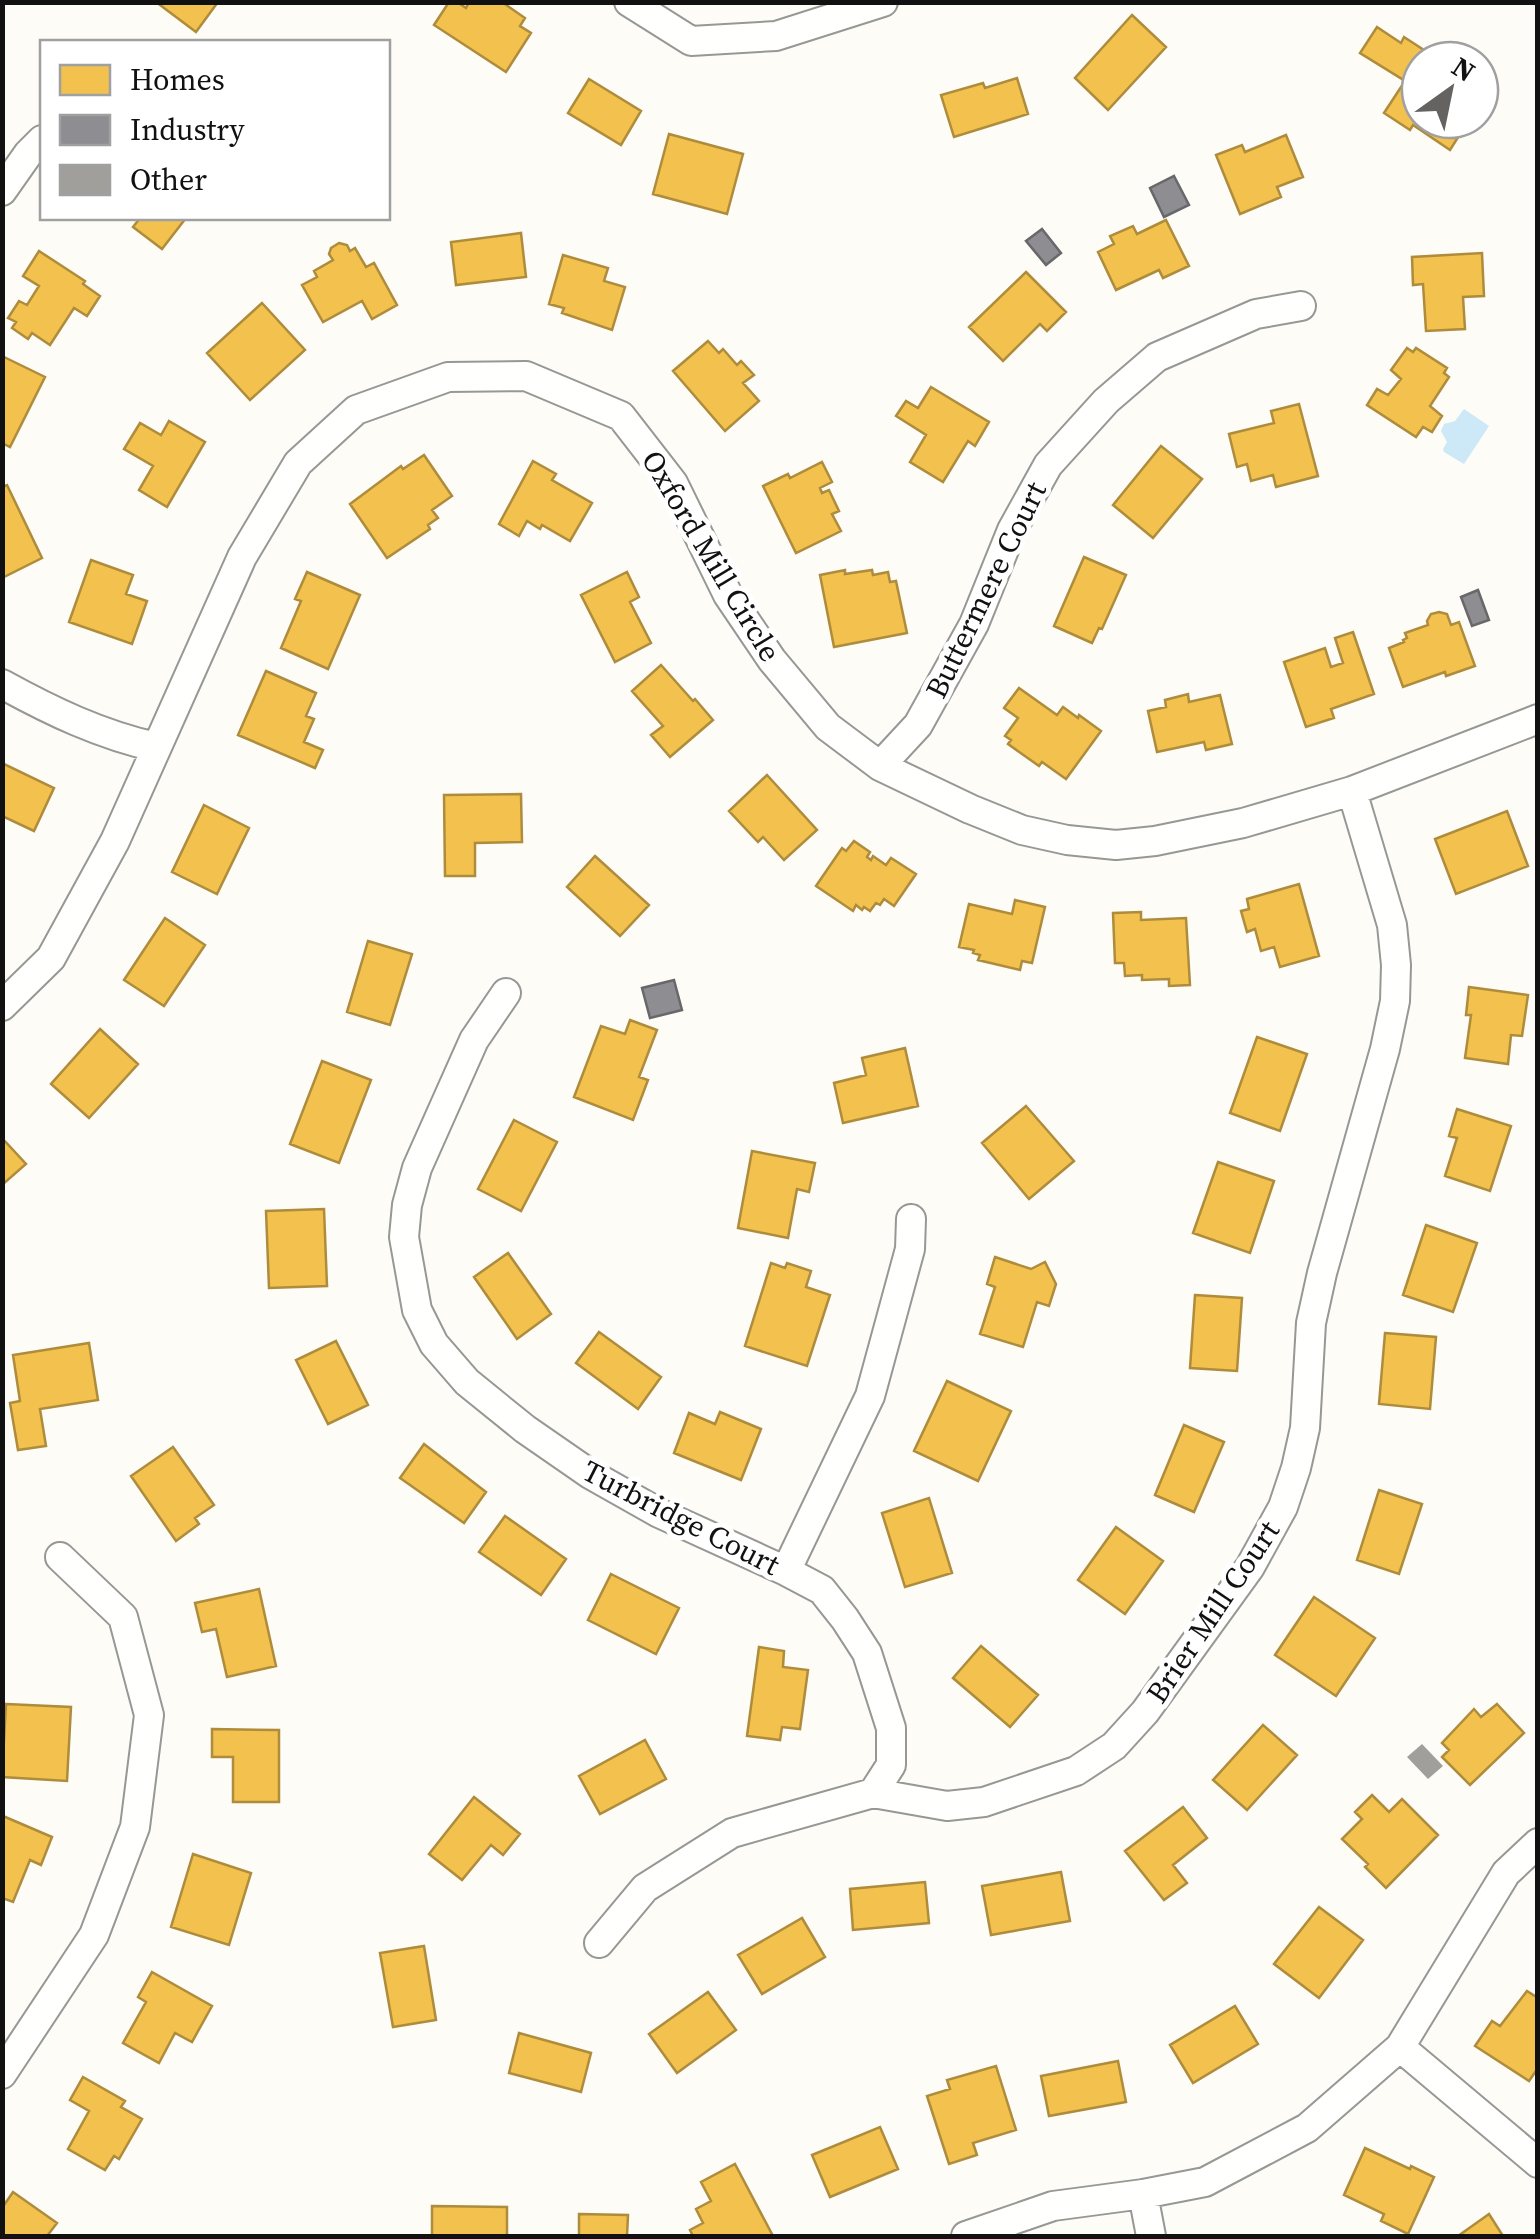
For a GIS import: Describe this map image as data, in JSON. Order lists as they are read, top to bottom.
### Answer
{
  "streets": {
    "street": [
      "Oxford Mill Circle",
      "Buttermere Court",
      "Turbridge Court",
      "Brier Mill Court"
    ]
  },
  "crossings": [
    ["Oxford Mill Circle", "Buttermere Court"],
    ["Oxford Mill Circle", "Brier Mill Court"],
    ["Turbridge Court", "Brier Mill Court"]
  ],
  "legend": ["Homes", "Industry", "Other"],
  "north": "top right"
}
